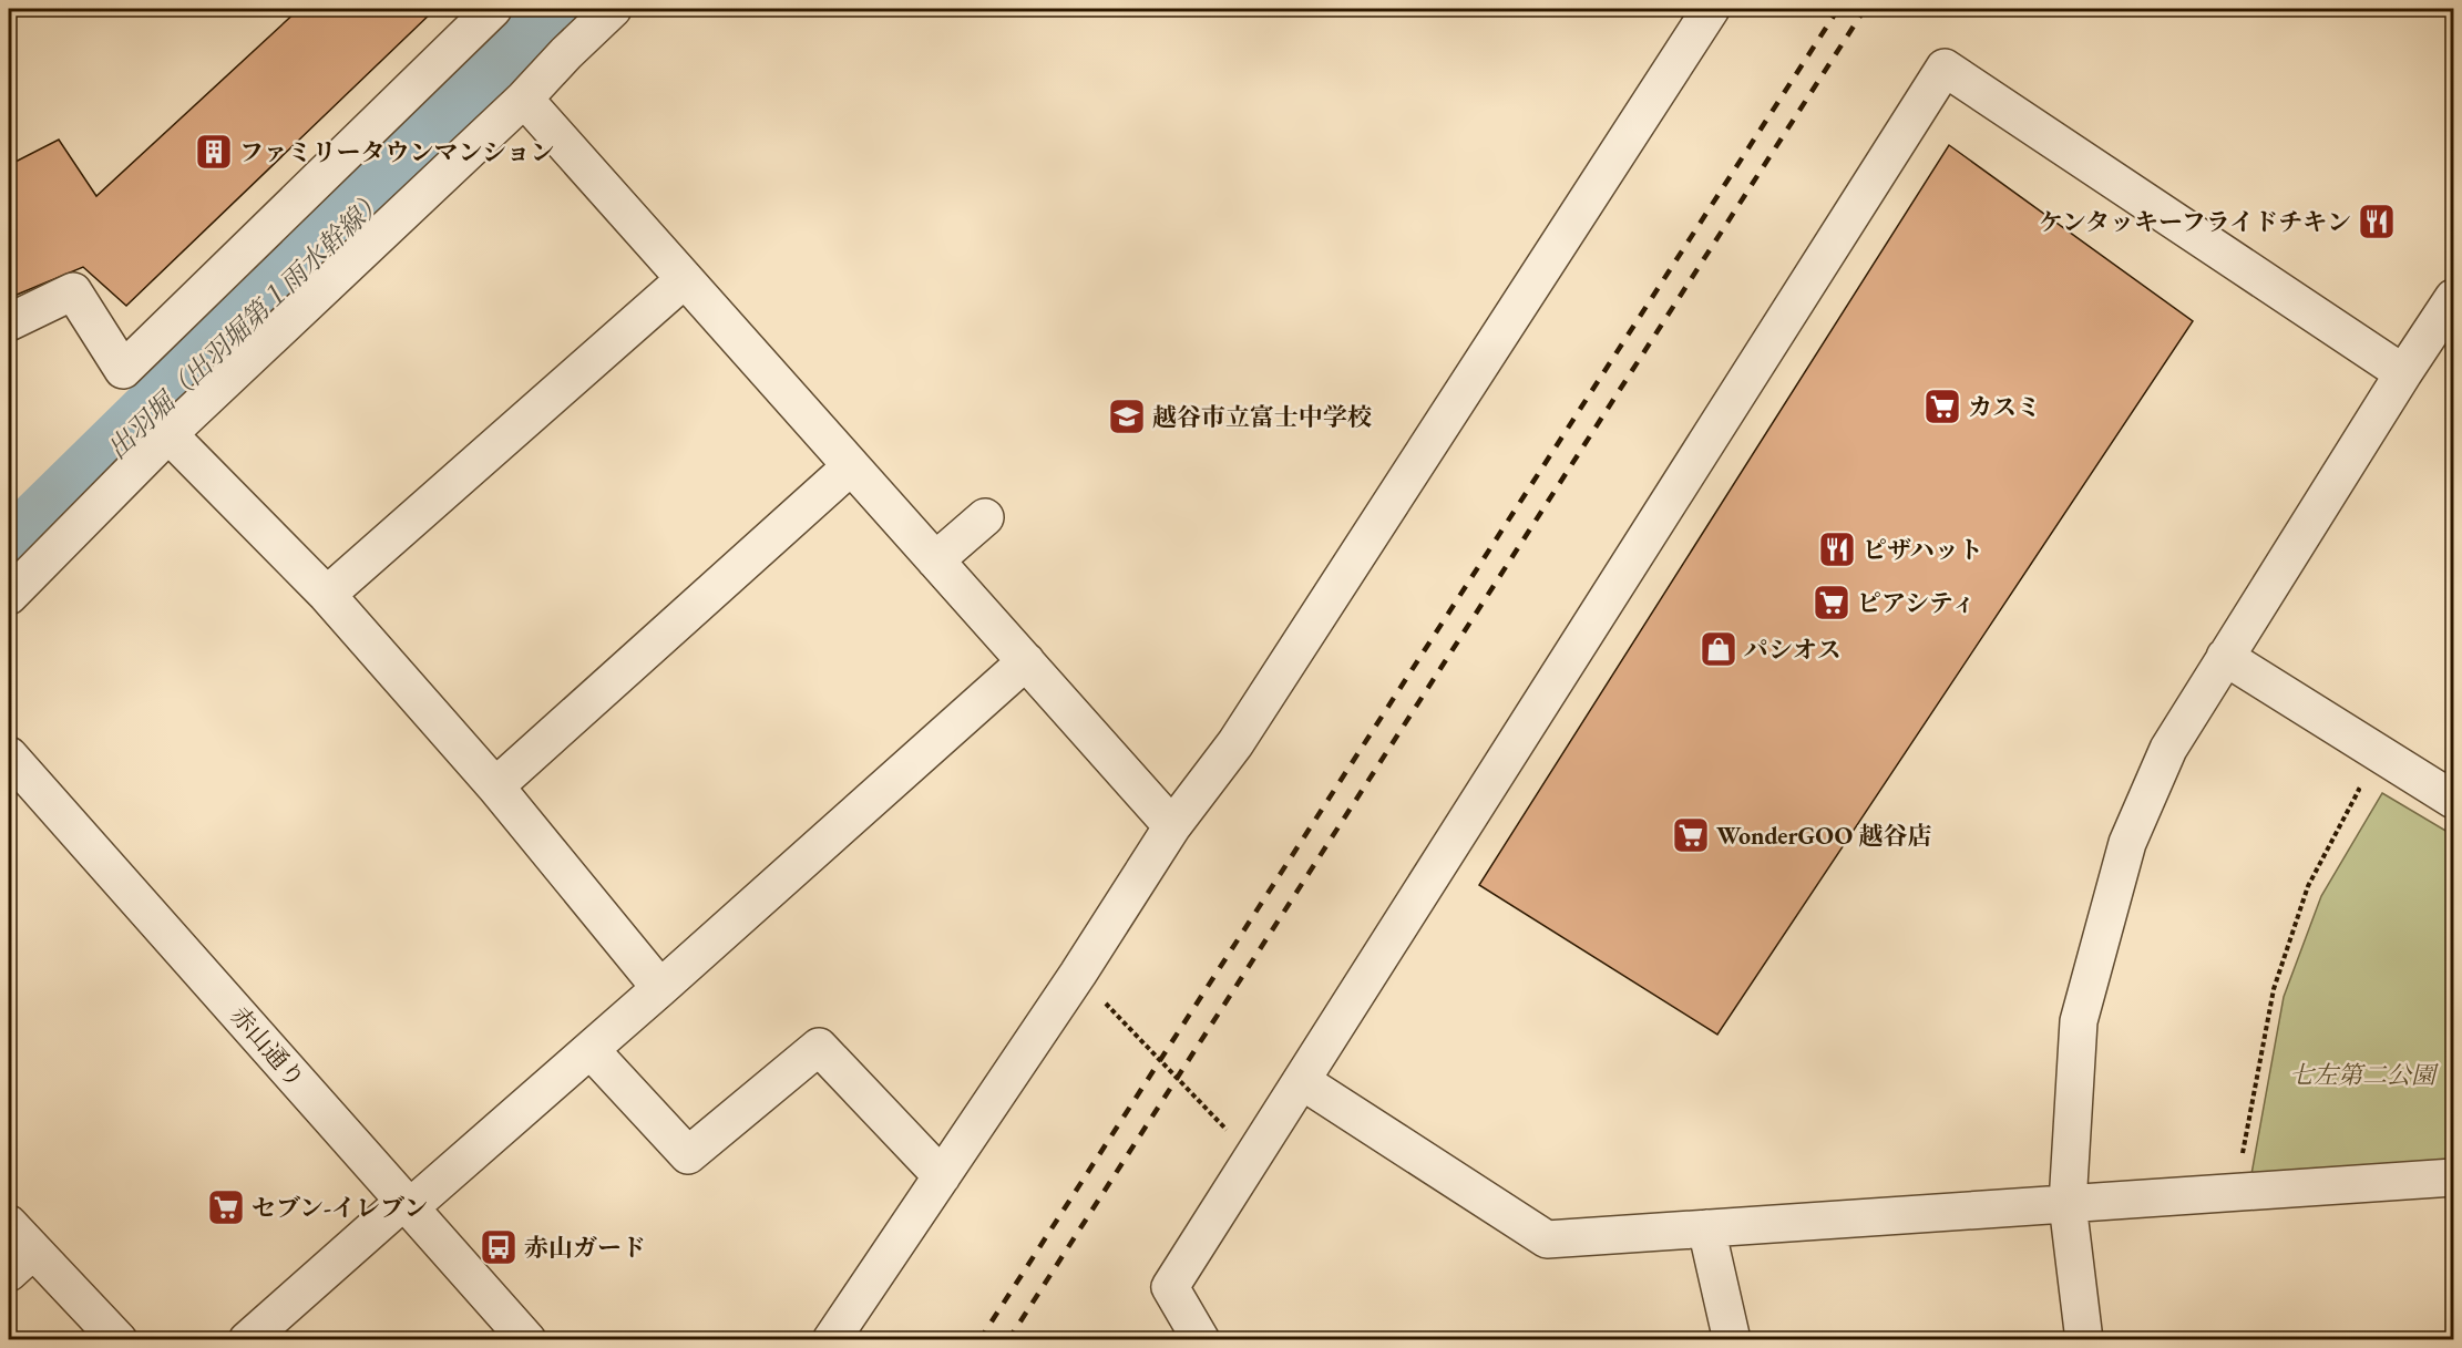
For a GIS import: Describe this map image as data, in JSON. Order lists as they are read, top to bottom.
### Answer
{
  "streets": {
    "street": ["赤山通り"]
  },
  "water": ["出羽堀（出羽堀第１雨水幹線）"],
  "parks": ["七左第二公園"],
  "places": {
    "building": ["ファミリータウンマンション"],
    "restaurant": ["ケンタッキーフライドチキン", "ピザハット"],
    "supermarket": [
      "カスミ",
      "ピアシティ",
      "WonderGOO 越谷店",
      "セブン-イレブン"
    ],
    "school or university": ["越谷市立富士中学校"],
    "shop": ["パシオス"],
    "bus stop": ["赤山ガード"]
  }
}
